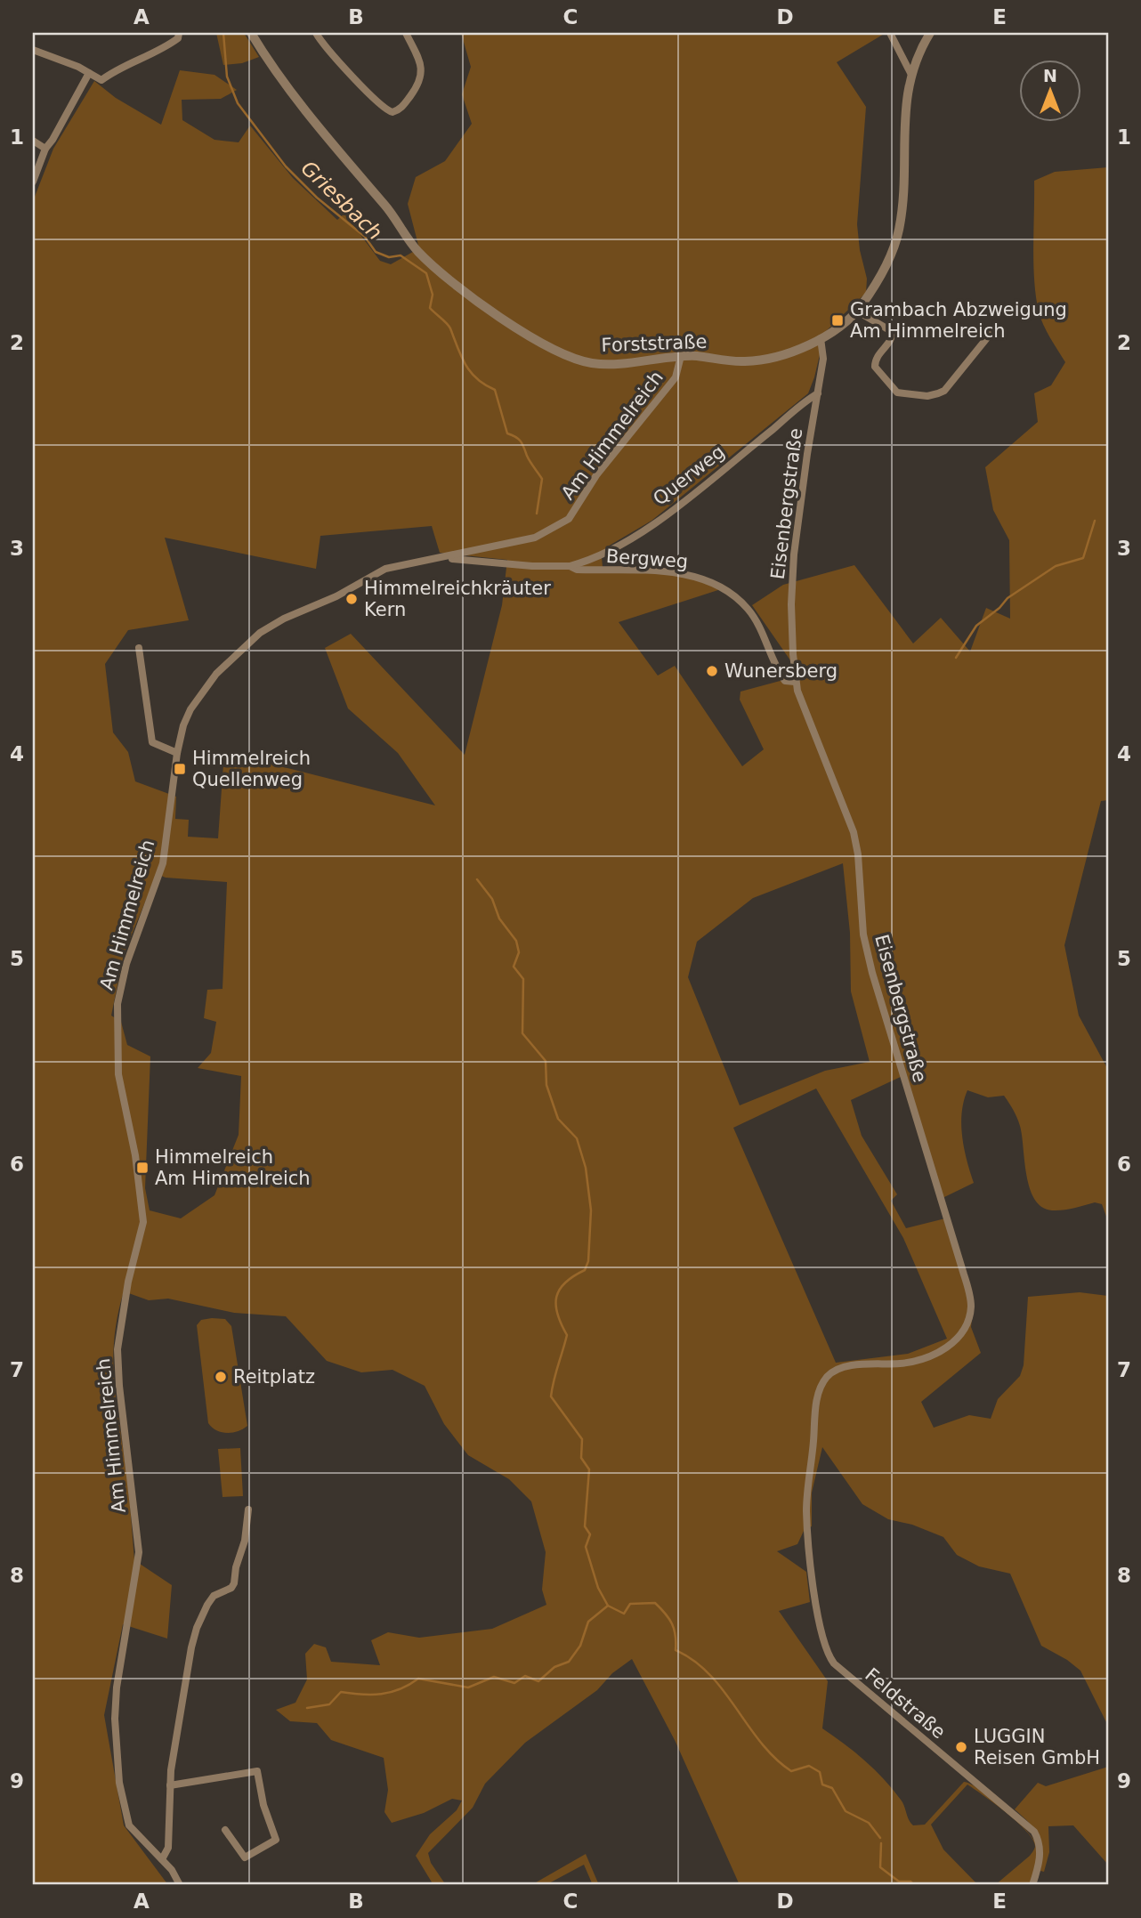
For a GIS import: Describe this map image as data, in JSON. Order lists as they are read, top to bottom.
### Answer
{
  "streets": {
    "street": [
      "Forststraße",
      "Am Himmelreich",
      "Querweg",
      "Eisenbergstraße",
      "Bergweg",
      "Feldstraße"
    ]
  },
  "crossings": [
    ["Forststraße", "Am Himmelreich"],
    ["Forststraße", "Eisenbergstraße"],
    ["Am Himmelreich", "Bergweg"],
    ["Querweg", "Eisenbergstraße"],
    ["Querweg", "Bergweg"],
    ["Eisenbergstraße", "Bergweg"],
    ["Eisenbergstraße", "Feldstraße"]
  ],
  "water": ["Griesbach"],
  "places": {
    "transit": ["Grambach Abzweigung Am Himmelreich", "Himmelreich Quellenweg", "Himmelreich Am Himmelreich"],
    "other": [
      "Himmelreichkräuter Kern",
      "Wunersberg",
      "Reitplatz",
      "LUGGIN Reisen GmbH"
    ]
  },
  "north": "top",
  "grid": {
    "columns": [
      "A",
      "B",
      "C",
      "D",
      "E"
    ],
    "rows": [
      "1",
      "2",
      "3",
      "4",
      "5",
      "6",
      "7",
      "8",
      "9"
    ]
  }
}
